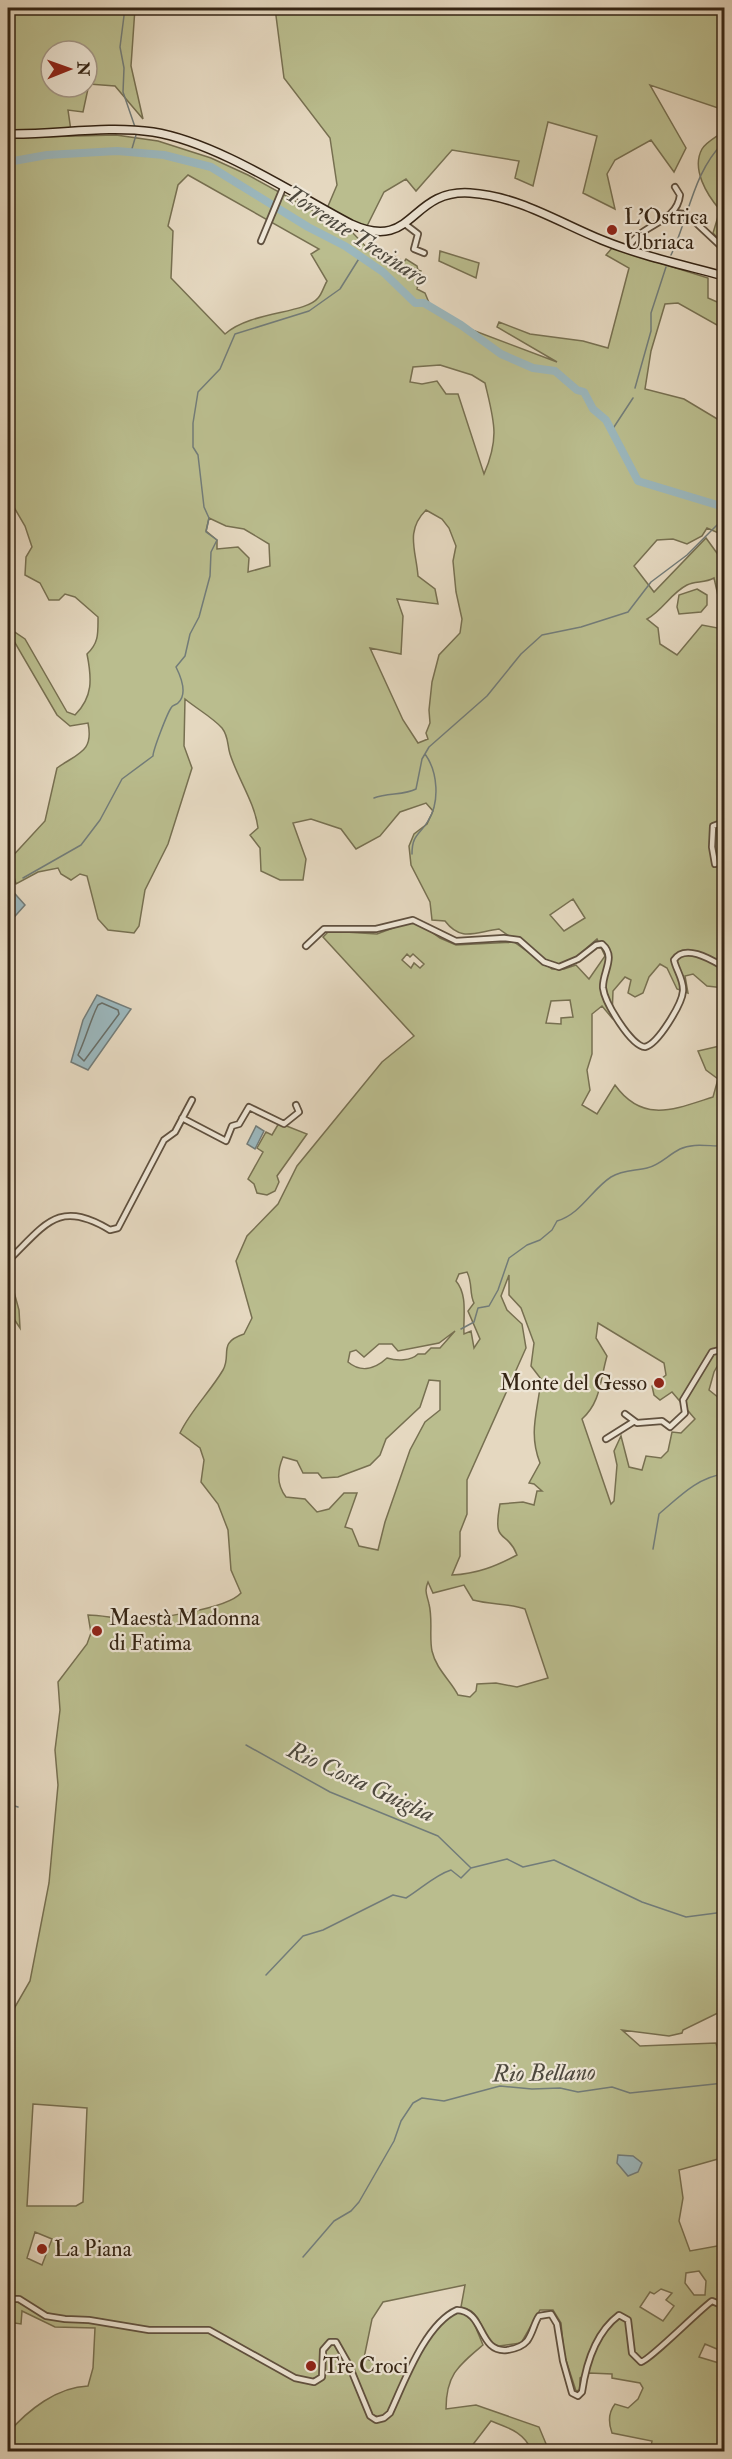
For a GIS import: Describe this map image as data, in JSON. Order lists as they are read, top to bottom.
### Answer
{
  "water": ["Torrente Tresinaro", "Rio Costa Guiglia", "Rio Bellano"],
  "places": [
    "L’Ostrica Ubriaca",
    "Monte del Gesso",
    "Maestà Madonna di Fatima",
    "La Piana",
    "Tre Croci"
  ],
  "north": "right"
}
